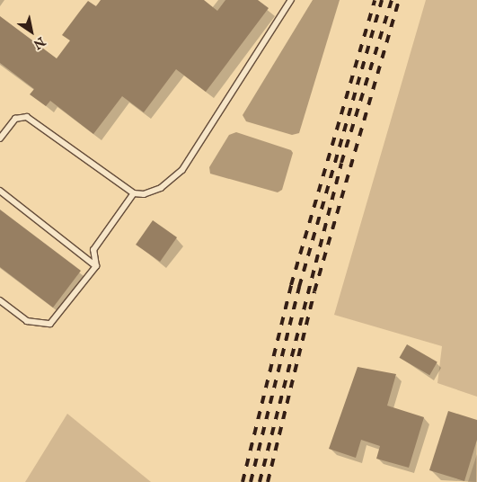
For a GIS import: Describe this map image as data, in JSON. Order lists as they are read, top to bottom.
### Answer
{
  "north": "bottom right"
}
